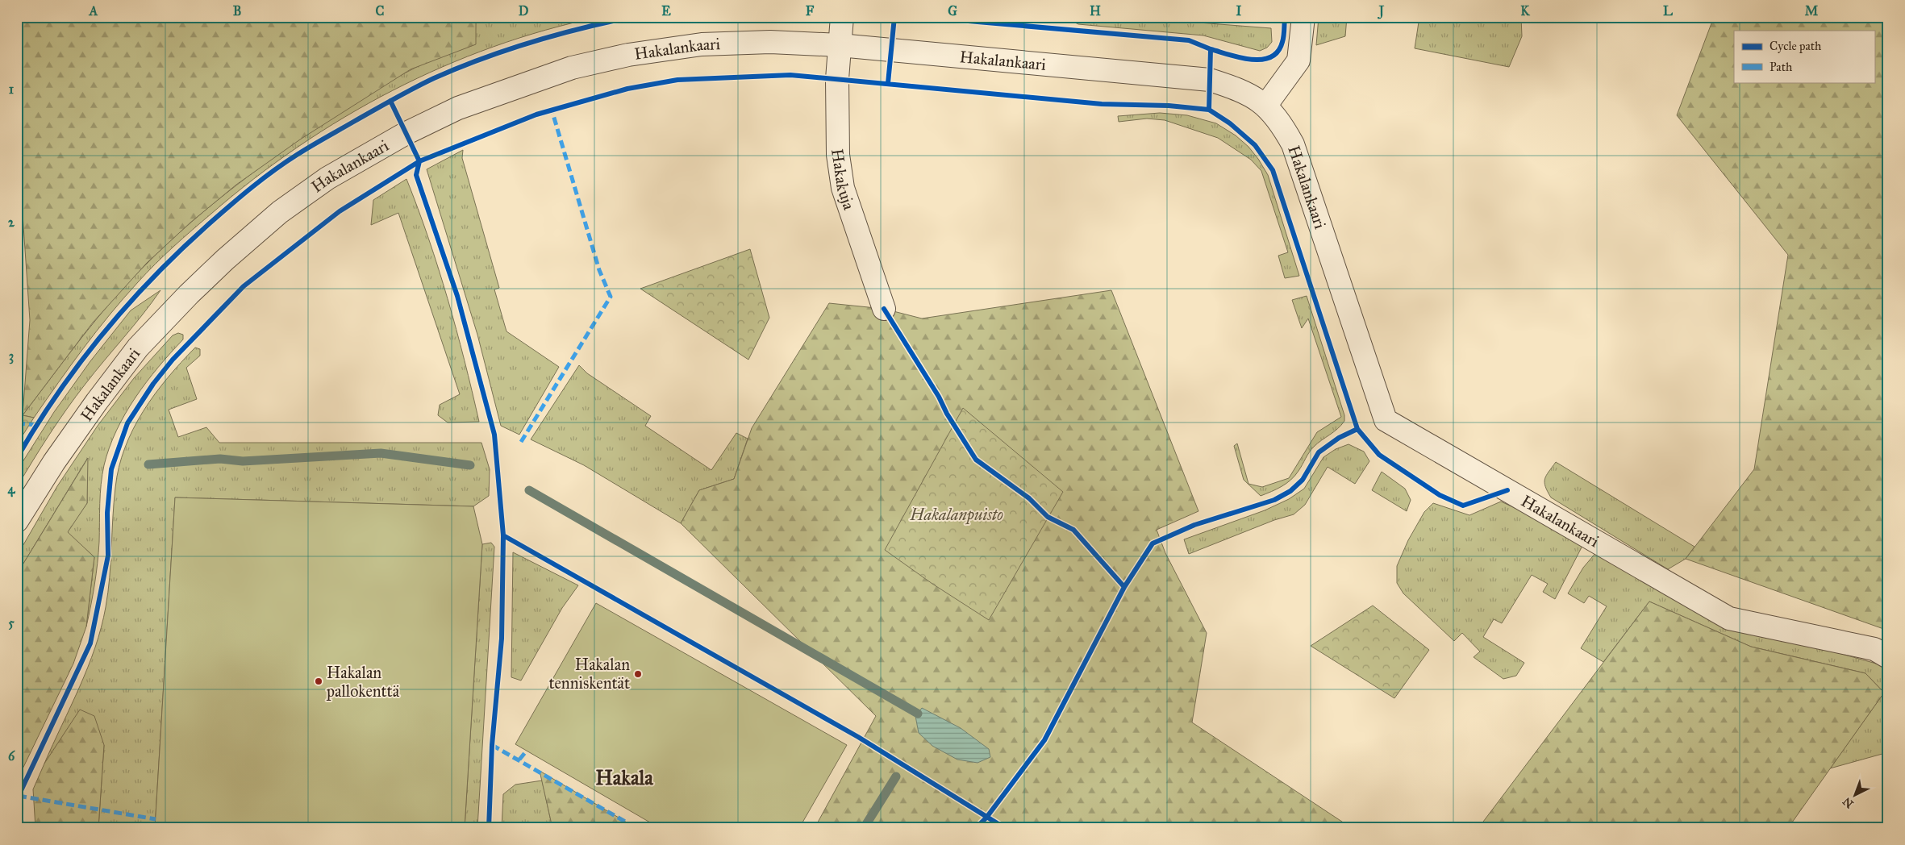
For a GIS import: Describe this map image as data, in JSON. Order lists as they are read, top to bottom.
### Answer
{
  "streets": {
    "street": ["Hakalankaari", "Hakakuja"]
  },
  "crossings": [
    ["Hakalankaari", "Hakakuja"]
  ],
  "districts": ["Hakala"],
  "parks": ["Hakalanpuisto"],
  "places": ["Hakalan tenniskentät", "Hakalan pallokenttä"],
  "legend": ["Cycle path", "Path"],
  "north": "bottom left",
  "grid": {
    "columns": [
      "A",
      "B",
      "C",
      "D",
      "E",
      "F",
      "G",
      "H",
      "I",
      "J",
      "K",
      "L",
      "M"
    ],
    "rows": [
      "1",
      "2",
      "3",
      "4",
      "5",
      "6"
    ]
  }
}
